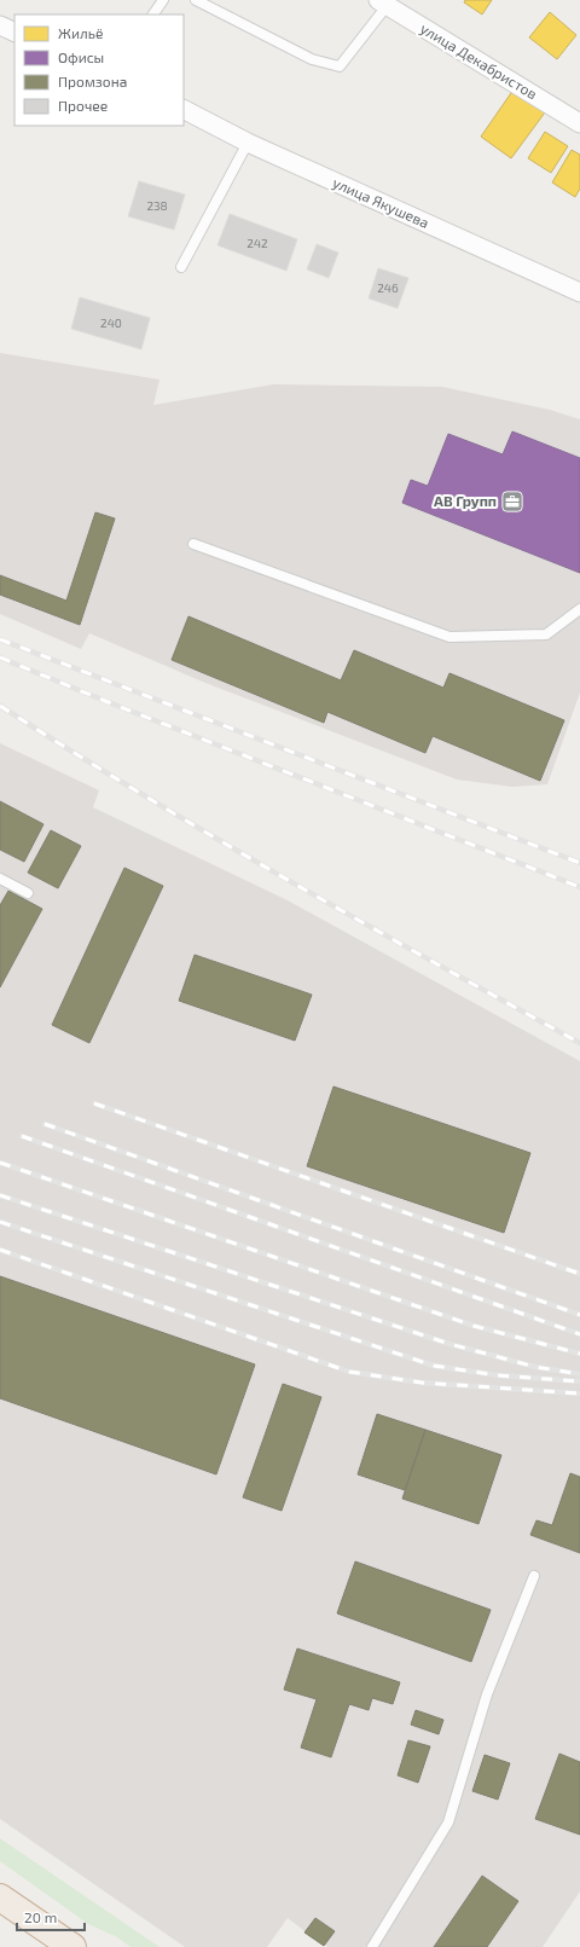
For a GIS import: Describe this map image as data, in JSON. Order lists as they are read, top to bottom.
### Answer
{
  "streets": {
    "street": ["улица Декабристов", "улица Якушева"]
  },
  "places": {
    "office": ["АВ Групп"]
  },
  "house_numbers": [
    "238",
    "242",
    "246",
    "240"
  ],
  "legend": [
    "Жильё",
    "Офисы",
    "Промзона",
    "Прочее"
  ],
  "scale_bar": "20 m"
}
